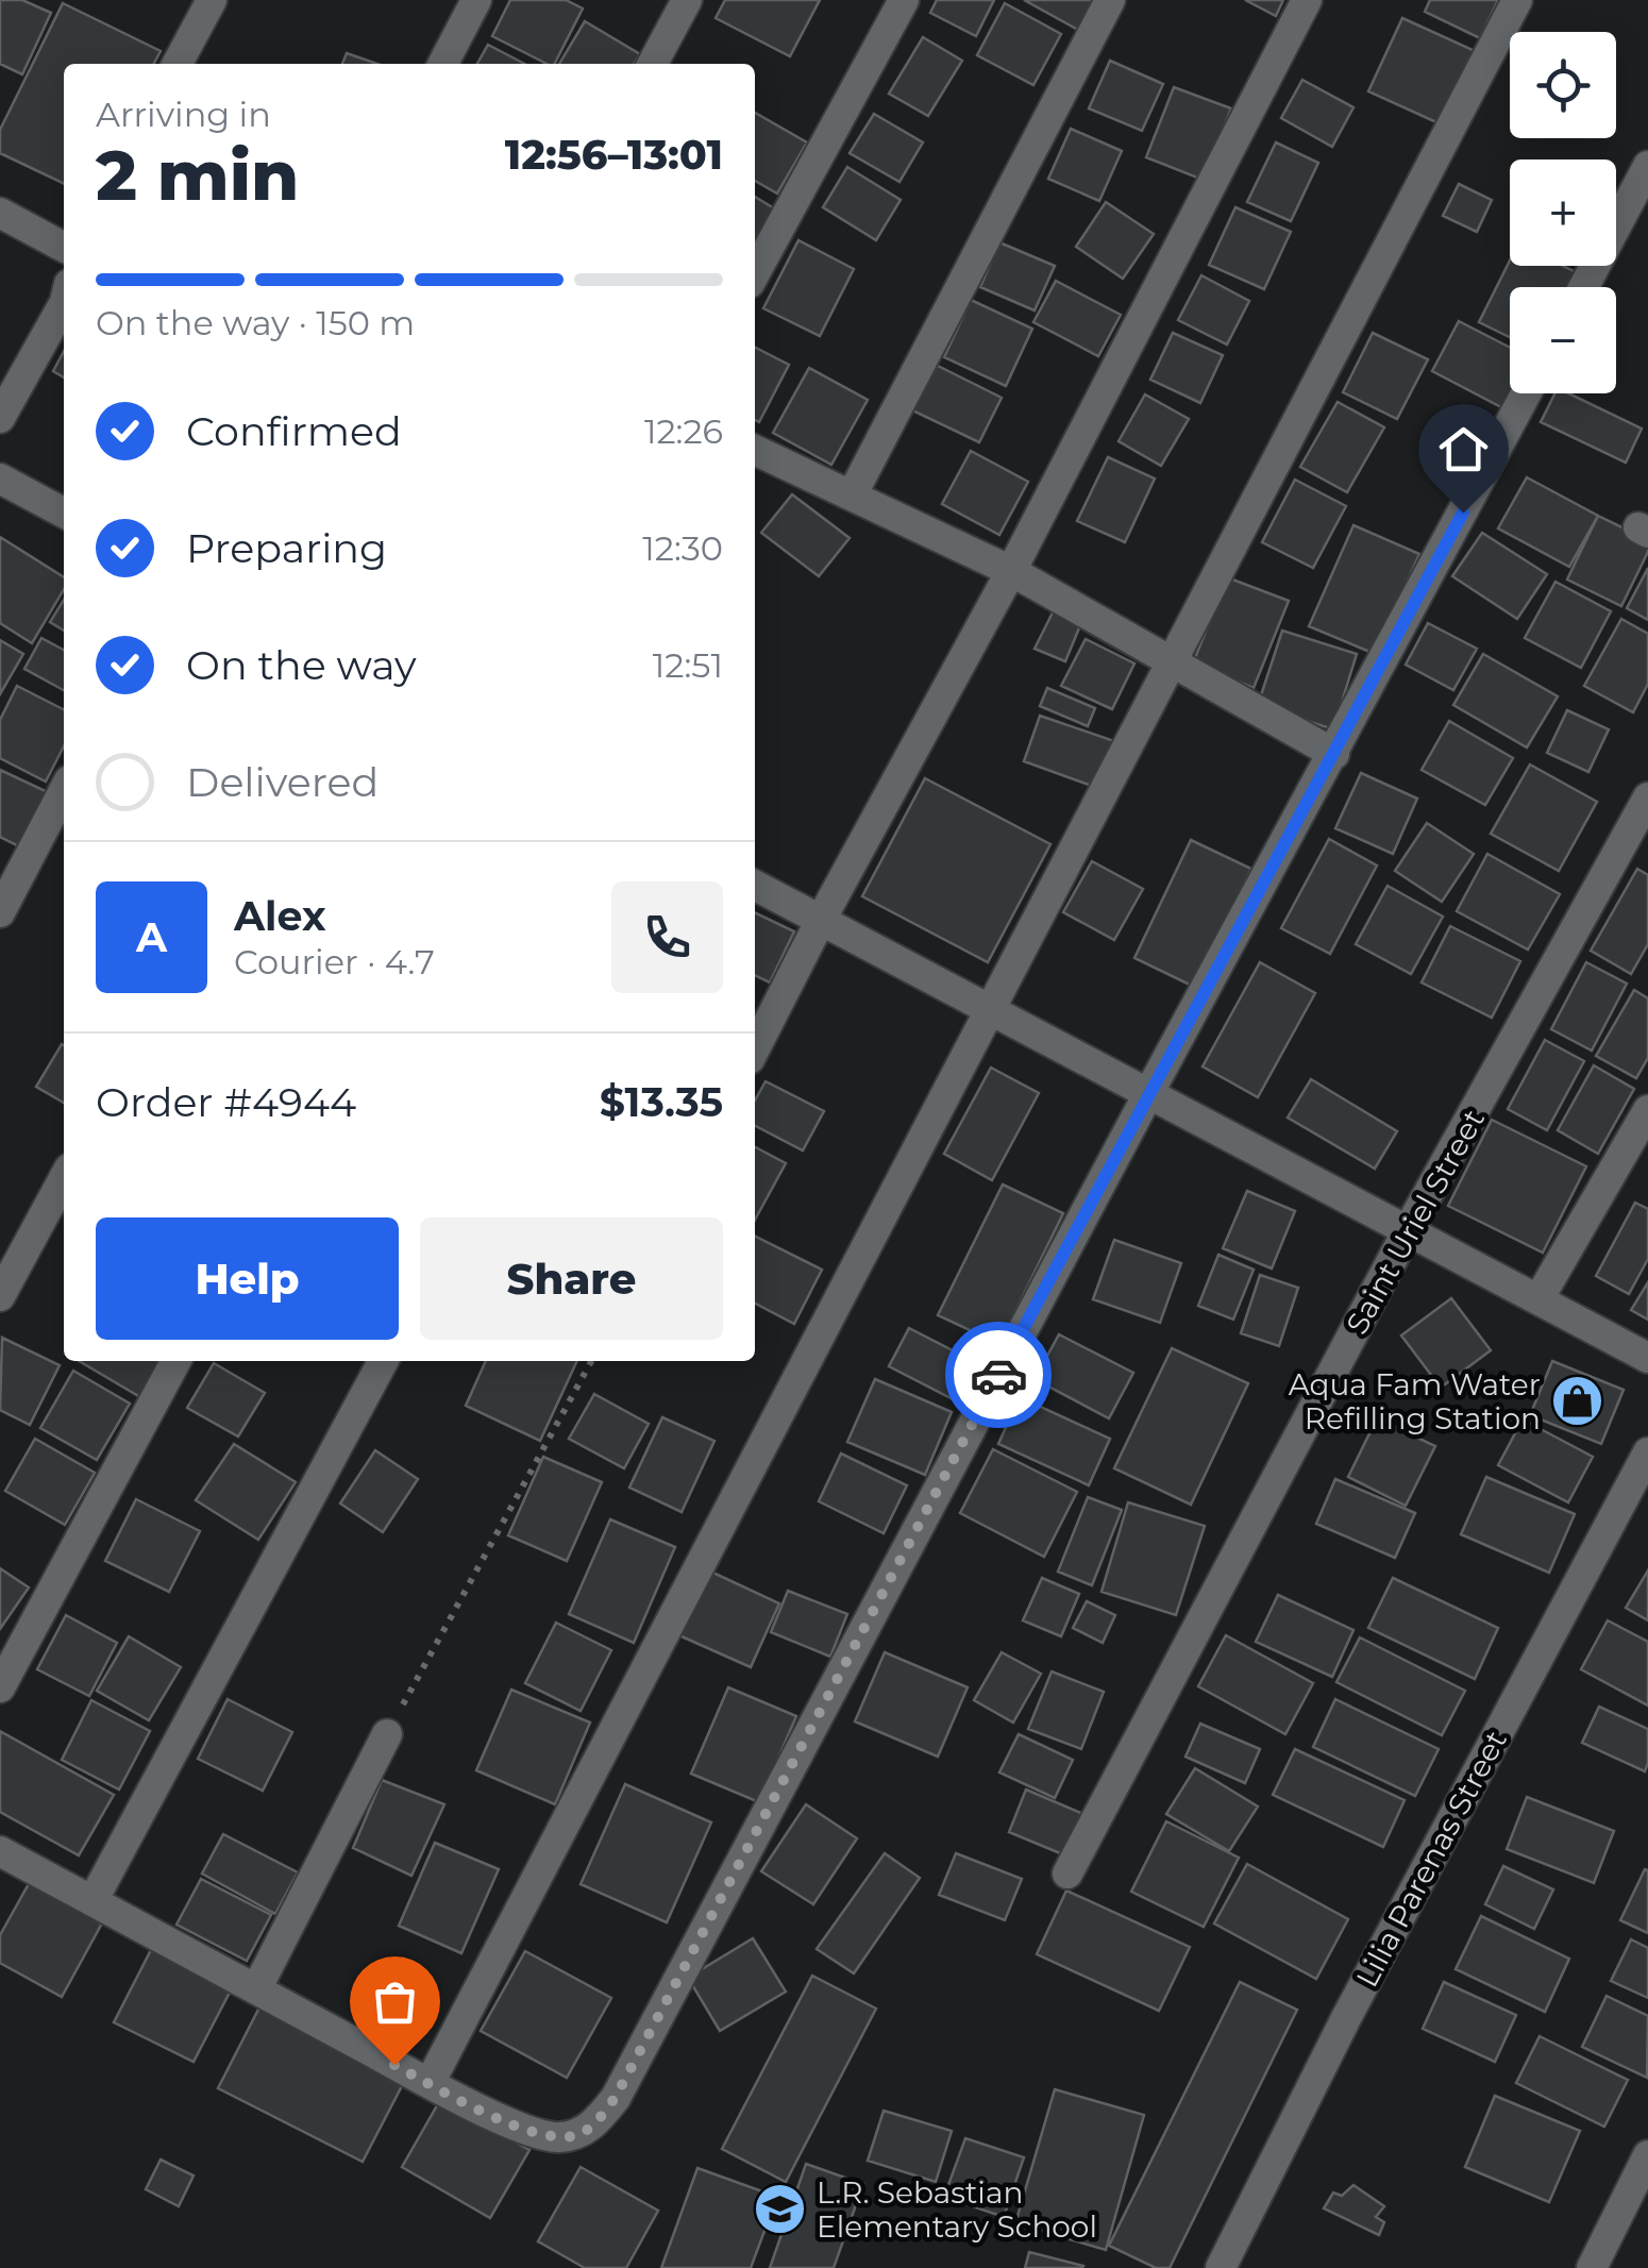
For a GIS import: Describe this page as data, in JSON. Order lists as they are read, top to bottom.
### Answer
{
  "streets": {
    "street": ["Saint Uriel Street", "Lilia Parenas Street"]
  },
  "places": {
    "shop": ["Aqua Fam Water Refilling Station"],
    "school or university": ["L.R. Sebastian Elementary School"]
  },
  "page": {
    "map_buttons": ["+", "−"],
    "heading": ["2 min", "Arriving in", "12:56–13:01"],
    "panel": [
      "Alex",
      "Courier · 4.7",
      "Order #4944",
      "$13.35"
    ],
    "bar": "On the way · 150 m",
    "list": [
      ["Confirmed", "12:26"],
      ["Preparing", "12:30"],
      ["On the way", "12:51"],
      "Delivered"
    ],
    "round": "A",
    "buttons": ["Help", "Share"]
  }
}
